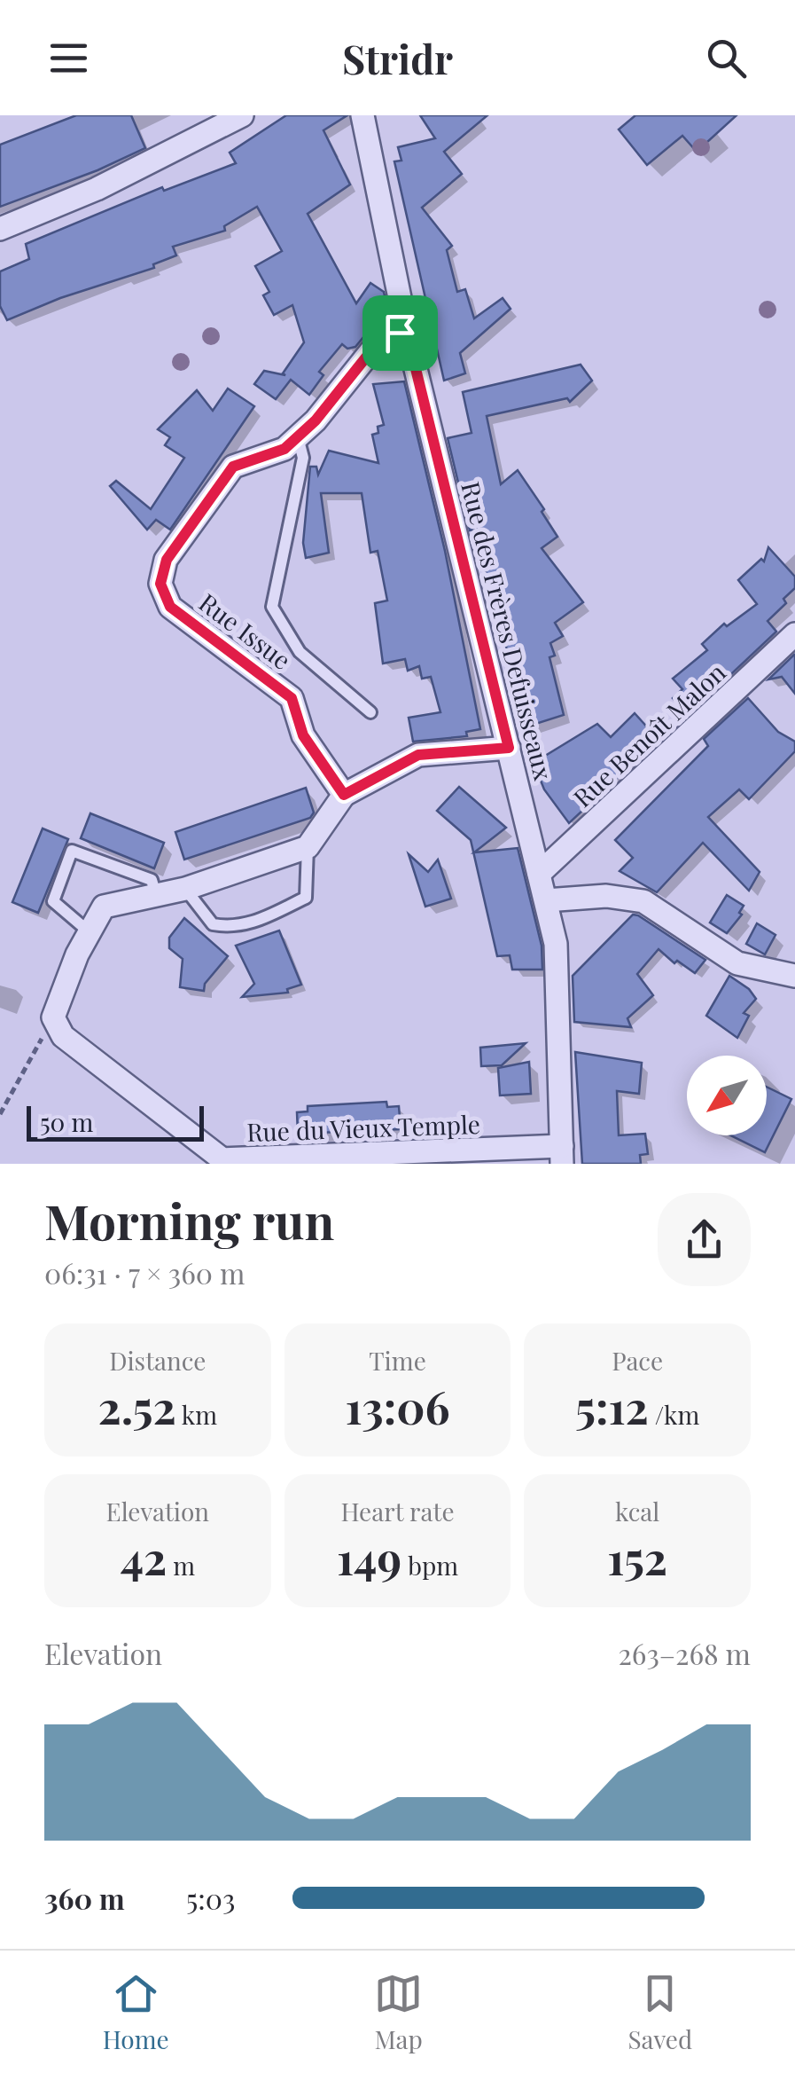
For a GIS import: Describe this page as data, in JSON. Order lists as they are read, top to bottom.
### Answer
{
  "streets": {
    "street": [
      "Rue Issue",
      "Rue des Frères Defuisseaux",
      "Rue Benoît Malon",
      "Rue du Vieux Temple"
    ]
  },
  "crossings": [
    ["Rue Issue", "Rue des Frères Defuisseaux"],
    ["Rue des Frères Defuisseaux", "Rue Benoît Malon"],
    ["Rue des Frères Defuisseaux", "Rue du Vieux Temple"]
  ],
  "scale_bar": "50 m",
  "north": "bottom left",
  "page": {
    "header": "Stridr",
    "scale": "50 m",
    "heading": ["Morning run", "06:31 · 7 × 360 m"],
    "stats": [
      ["Distance", "2.52 km"],
      ["Time", "13:06"],
      ["Pace", "5:12 /km"],
      ["Elevation", "42 m"],
      ["Heart rate", "149 bpm"],
      ["kcal", "152"]
    ],
    "chart": ["Elevation", "263–268 m"],
    "list": [
      {
        "name": "360 m",
        "note": "5:03"
      }
    ],
    "tabs": ["Home", "Map", "Saved"]
  }
}
